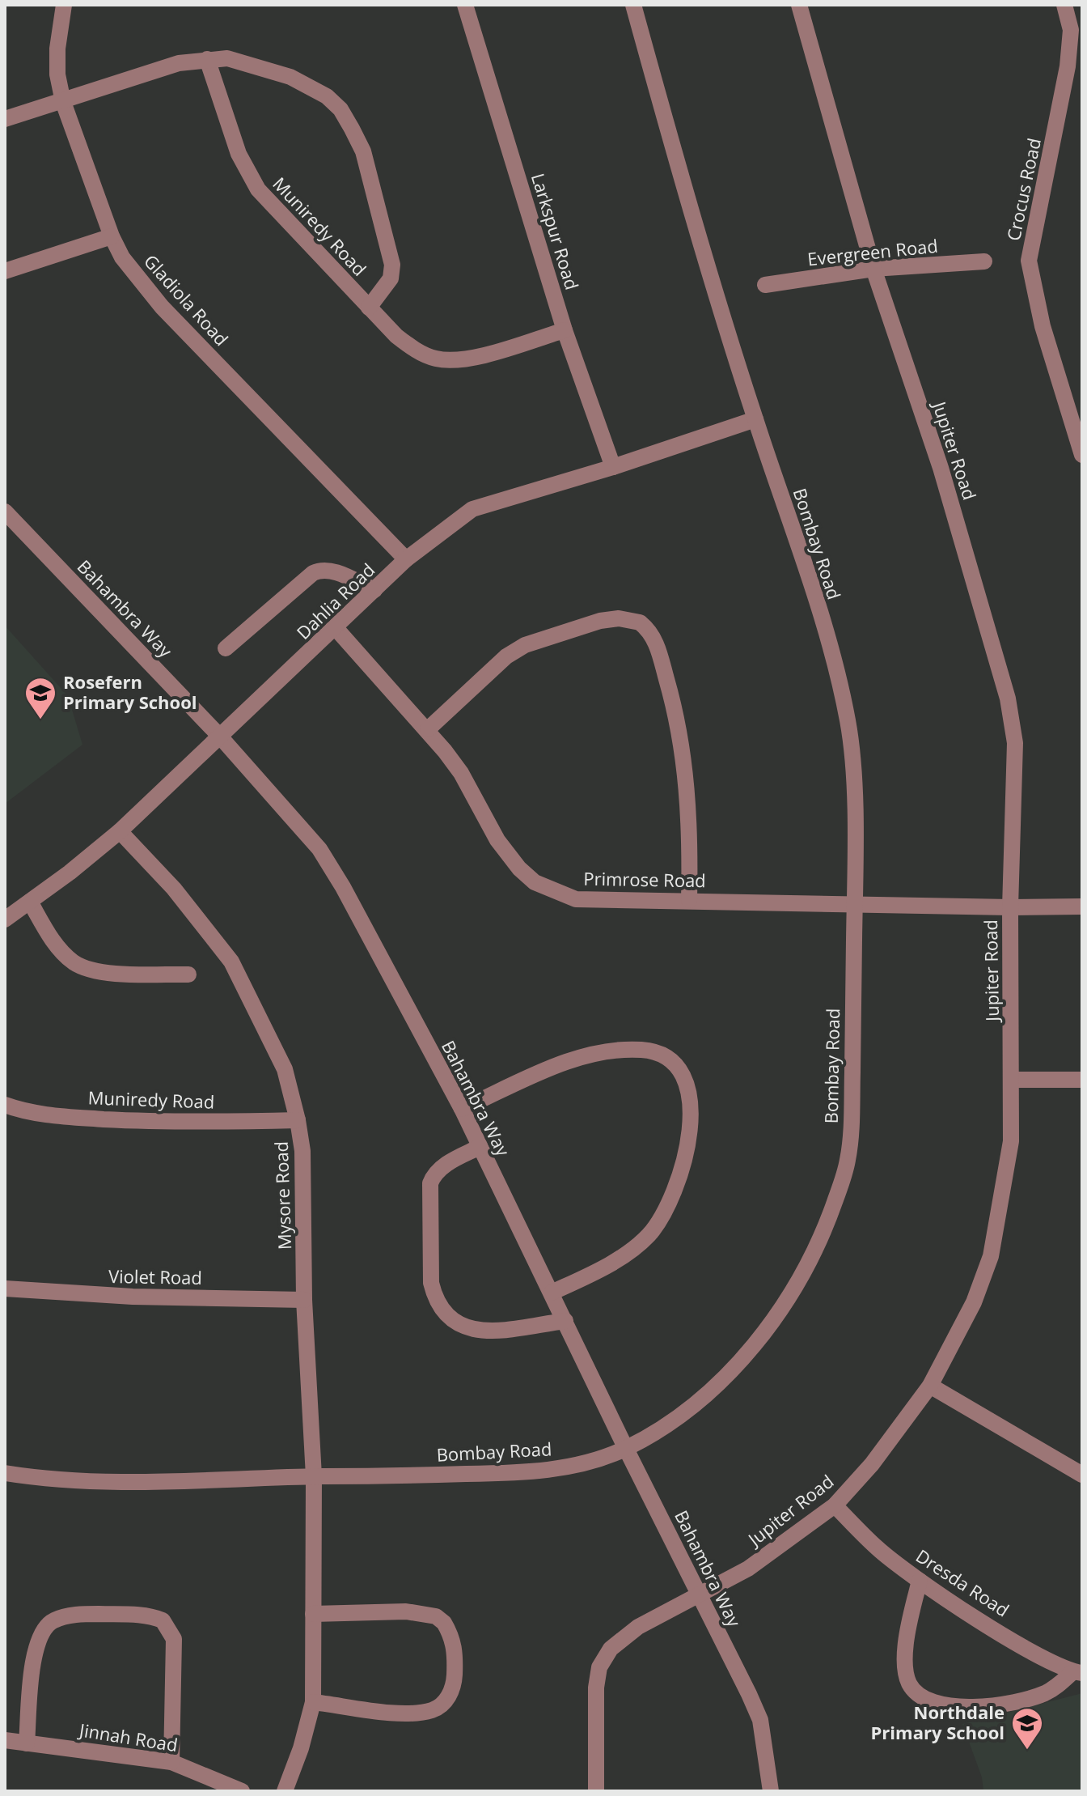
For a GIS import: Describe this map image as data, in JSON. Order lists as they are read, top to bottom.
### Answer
{
  "streets": {
    "street": [
      "Crocus Road",
      "Muniredy Road",
      "Larkspur Road",
      "Evergreen Road",
      "Gladiola Road",
      "Jupiter Road",
      "Bombay Road",
      "Dahlia Road",
      "Bahambra Way",
      "Primrose Road",
      "Mysore Road",
      "Violet Road",
      "Dresda Road",
      "Jinnah Road"
    ]
  },
  "crossings": [
    ["Muniredy Road", "Larkspur Road"],
    ["Muniredy Road", "Gladiola Road"],
    ["Muniredy Road", "Mysore Road"],
    ["Larkspur Road", "Dahlia Road"],
    ["Evergreen Road", "Jupiter Road"],
    ["Gladiola Road", "Dahlia Road"],
    ["Jupiter Road", "Bahambra Way"],
    ["Jupiter Road", "Primrose Road"],
    ["Jupiter Road", "Dresda Road"],
    ["Bombay Road", "Dahlia Road"],
    ["Bombay Road", "Bahambra Way"],
    ["Bombay Road", "Primrose Road"],
    ["Bombay Road", "Mysore Road"],
    ["Dahlia Road", "Bahambra Way"],
    ["Dahlia Road", "Primrose Road"],
    ["Dahlia Road", "Mysore Road"],
    ["Mysore Road", "Violet Road"]
  ],
  "places": {
    "school or university": ["Rosefern Primary School", "Northdale Primary School"]
  }
}
